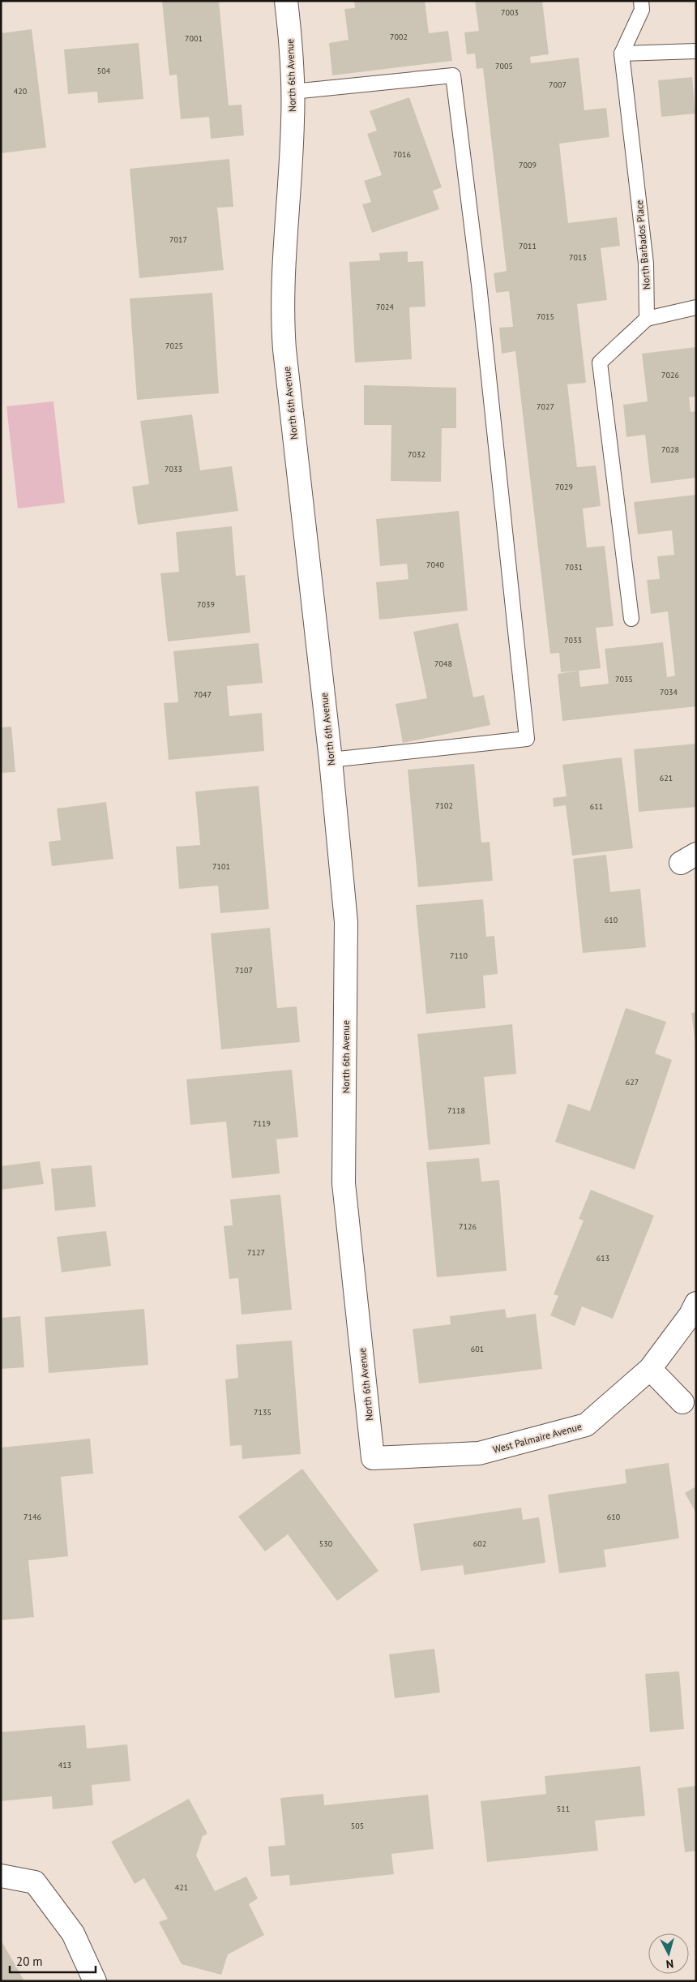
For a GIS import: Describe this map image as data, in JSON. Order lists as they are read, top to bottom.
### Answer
{
  "streets": {
    "street": ["North 6th Avenue", "West Palmaire Avenue"],
    "lane": ["North Barbados Place"]
  },
  "crossings": [
    ["North 6th Avenue", "West Palmaire Avenue"]
  ],
  "house_numbers": [
    "7003",
    "7002",
    "7001",
    "7005",
    "504",
    "7007",
    "420",
    "7016",
    "7009",
    "7017",
    "7011",
    "7013",
    "7024",
    "7015",
    "7025",
    "7026",
    "7027",
    "7028",
    "7032",
    "7033",
    "7029",
    "7040",
    "7031",
    "7039",
    "7033",
    "7048",
    "7035",
    "7034",
    "7047",
    "621",
    "7102",
    "611",
    "7101",
    "610",
    "7110",
    "7107",
    "627",
    "7118",
    "7119",
    "7126",
    "7127",
    "613",
    "601",
    "7135",
    "7146",
    "610",
    "530",
    "602",
    "413",
    "511",
    "505",
    "421"
  ],
  "scale_bar": "20 m",
  "north": "bottom"
}
